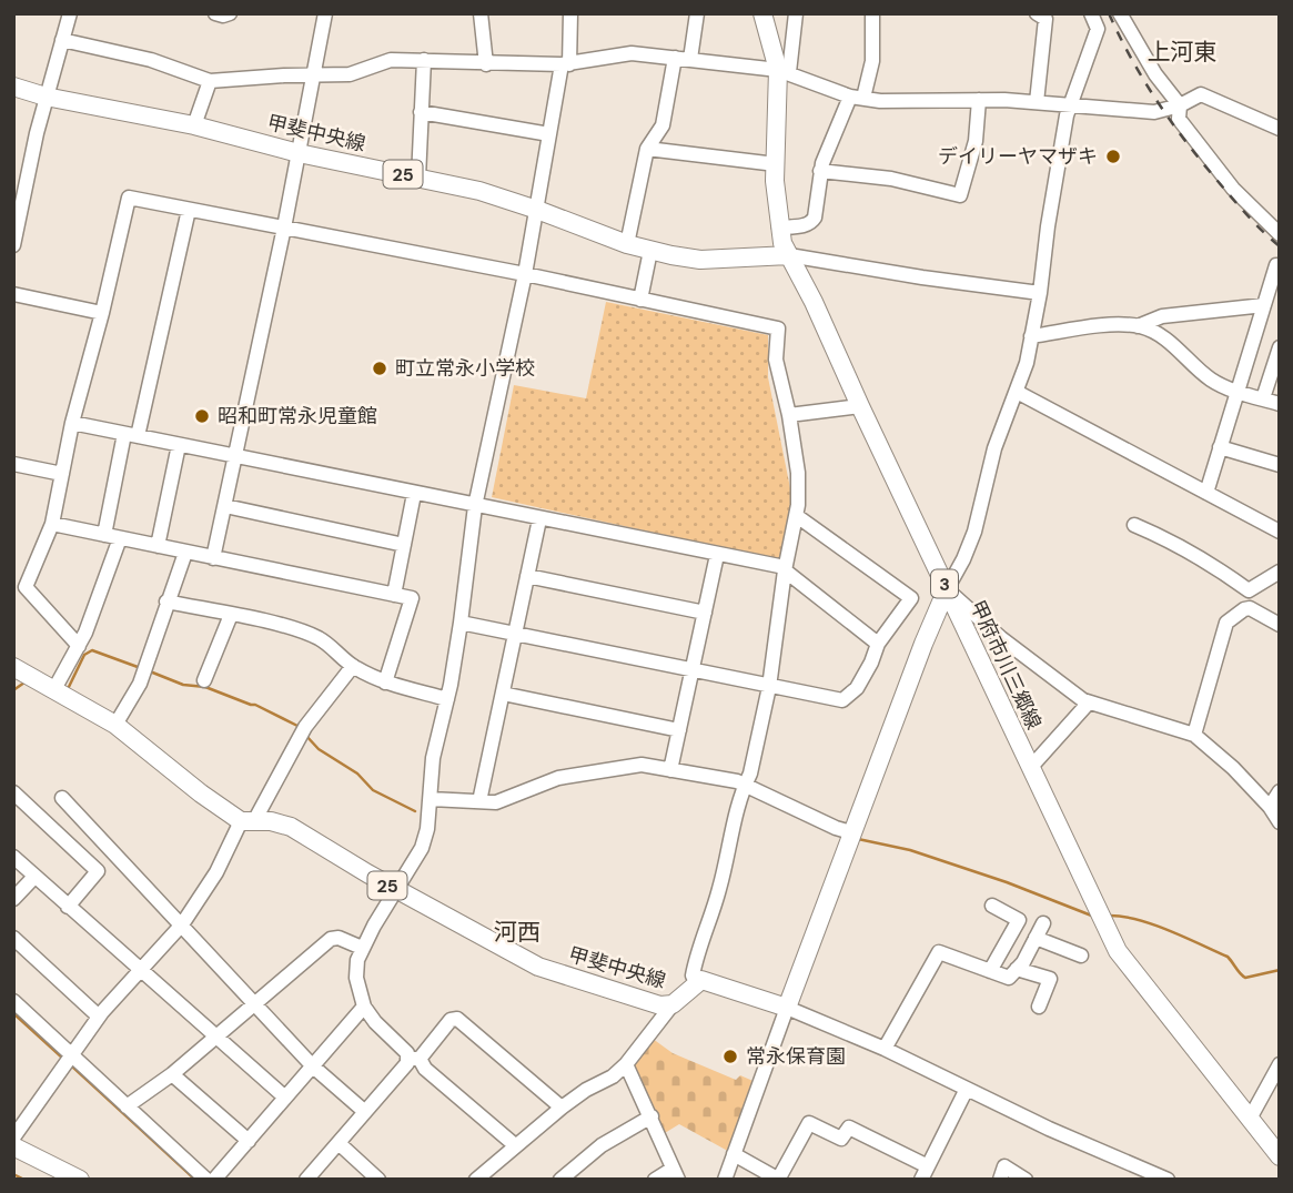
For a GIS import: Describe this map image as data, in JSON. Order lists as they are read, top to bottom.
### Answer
{
  "streets": {
    "main road": [
      "甲斐中央線",
      "25",
      "3",
      "甲府市川三郷線"
    ]
  },
  "crossings": [
    ["甲斐中央線", "甲府市川三郷線"]
  ],
  "districts": ["上河東", "河西"],
  "places": [
    "デイリーヤマザキ",
    "町立常永小学校",
    "昭和町常永児童館",
    "常永保育園"
  ]
}
